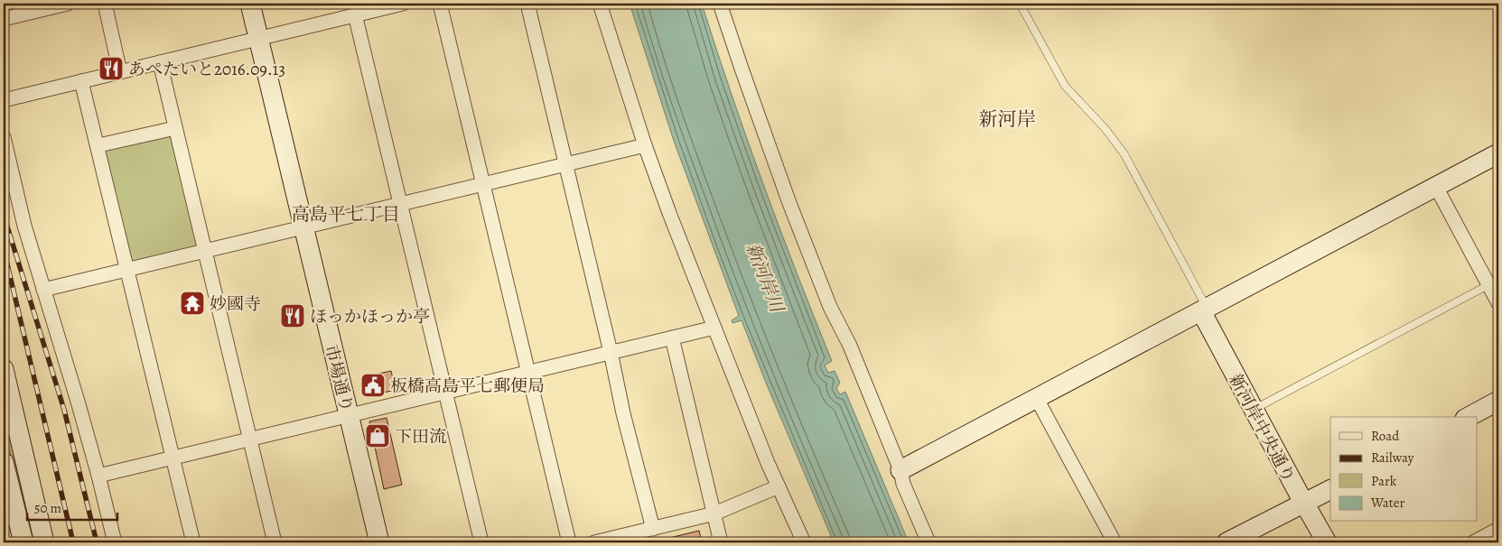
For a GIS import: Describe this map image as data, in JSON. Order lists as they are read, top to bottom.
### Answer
{
  "streets": {
    "street": ["市場通り", "新河岸中央通り"]
  },
  "districts": ["新河岸", "高島平七丁目"],
  "water": ["新河岸川"],
  "places": {
    "restaurant": ["あぺたいと2016.09.13", "ほっかほっか亭"],
    "temple": ["妙國寺"],
    "public building": ["板橋高島平七郵便局"],
    "shop": ["下田流"]
  },
  "legend": [
    "Road",
    "Railway",
    "Park",
    "Water"
  ],
  "scale_bar": "50 m"
}
